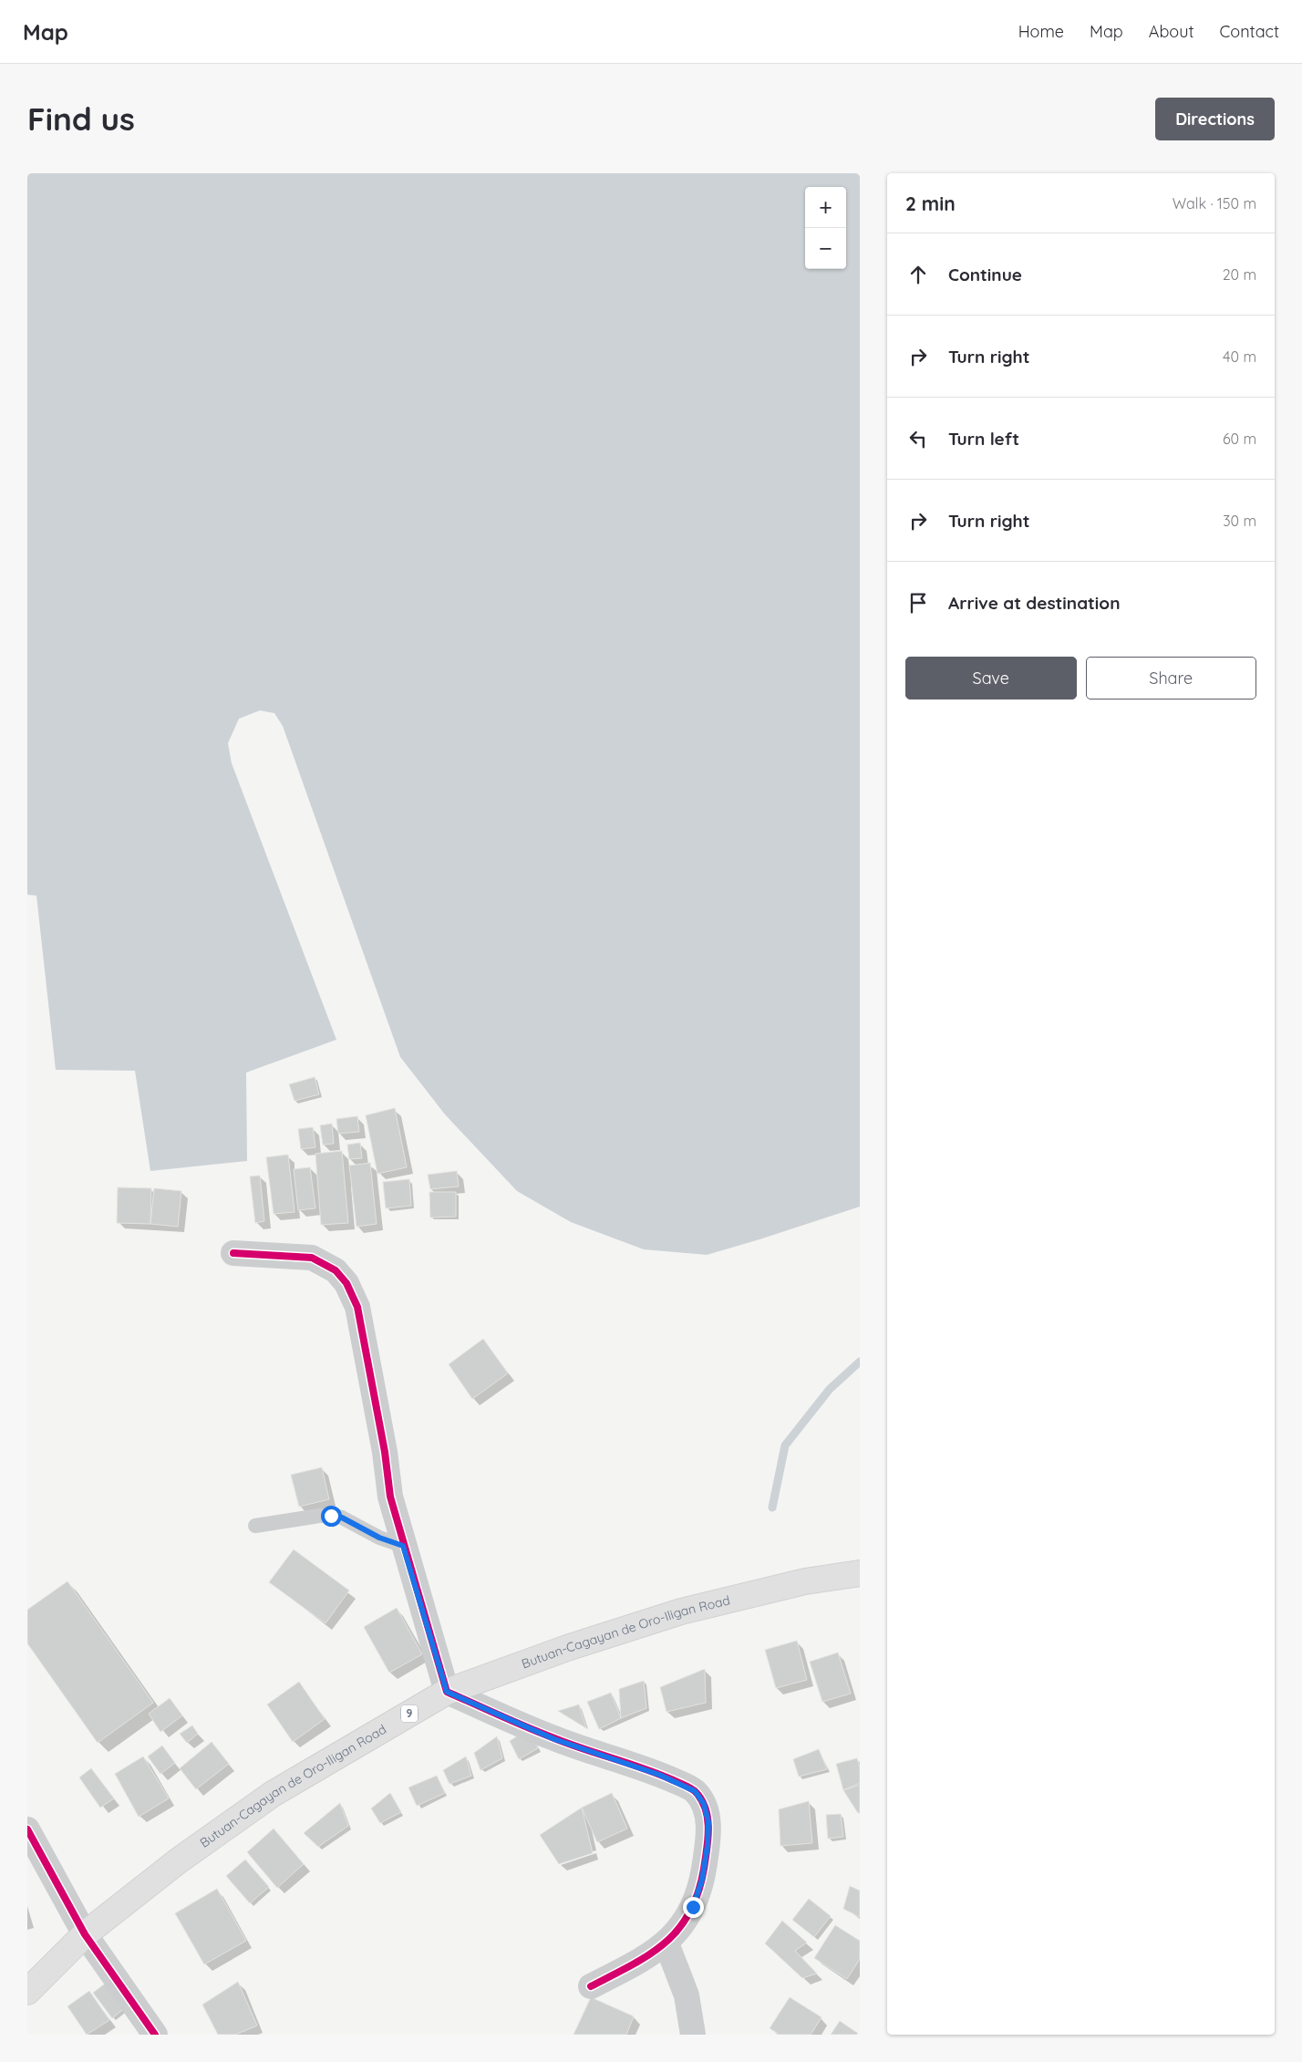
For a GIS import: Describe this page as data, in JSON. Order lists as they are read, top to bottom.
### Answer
{
  "streets": {
    "highway": ["Butuan-Cagayan de Oro-Iligan Road", "9"]
  },
  "page": {
    "header": "Map",
    "nav": [
      "Home",
      "Map",
      "About",
      "Contact"
    ],
    "buttons": [
      "Directions",
      ["Save", "Share"]
    ],
    "title": "Find us",
    "heading": ["2 min", "Walk · 150 m"],
    "map_buttons": ["+", "−"],
    "list": [
      ["Continue", "20 m"],
      ["Turn right", "40 m"],
      ["Turn left", "60 m"],
      ["Turn right", "30 m"],
      "Arrive at destination"
    ]
  }
}
